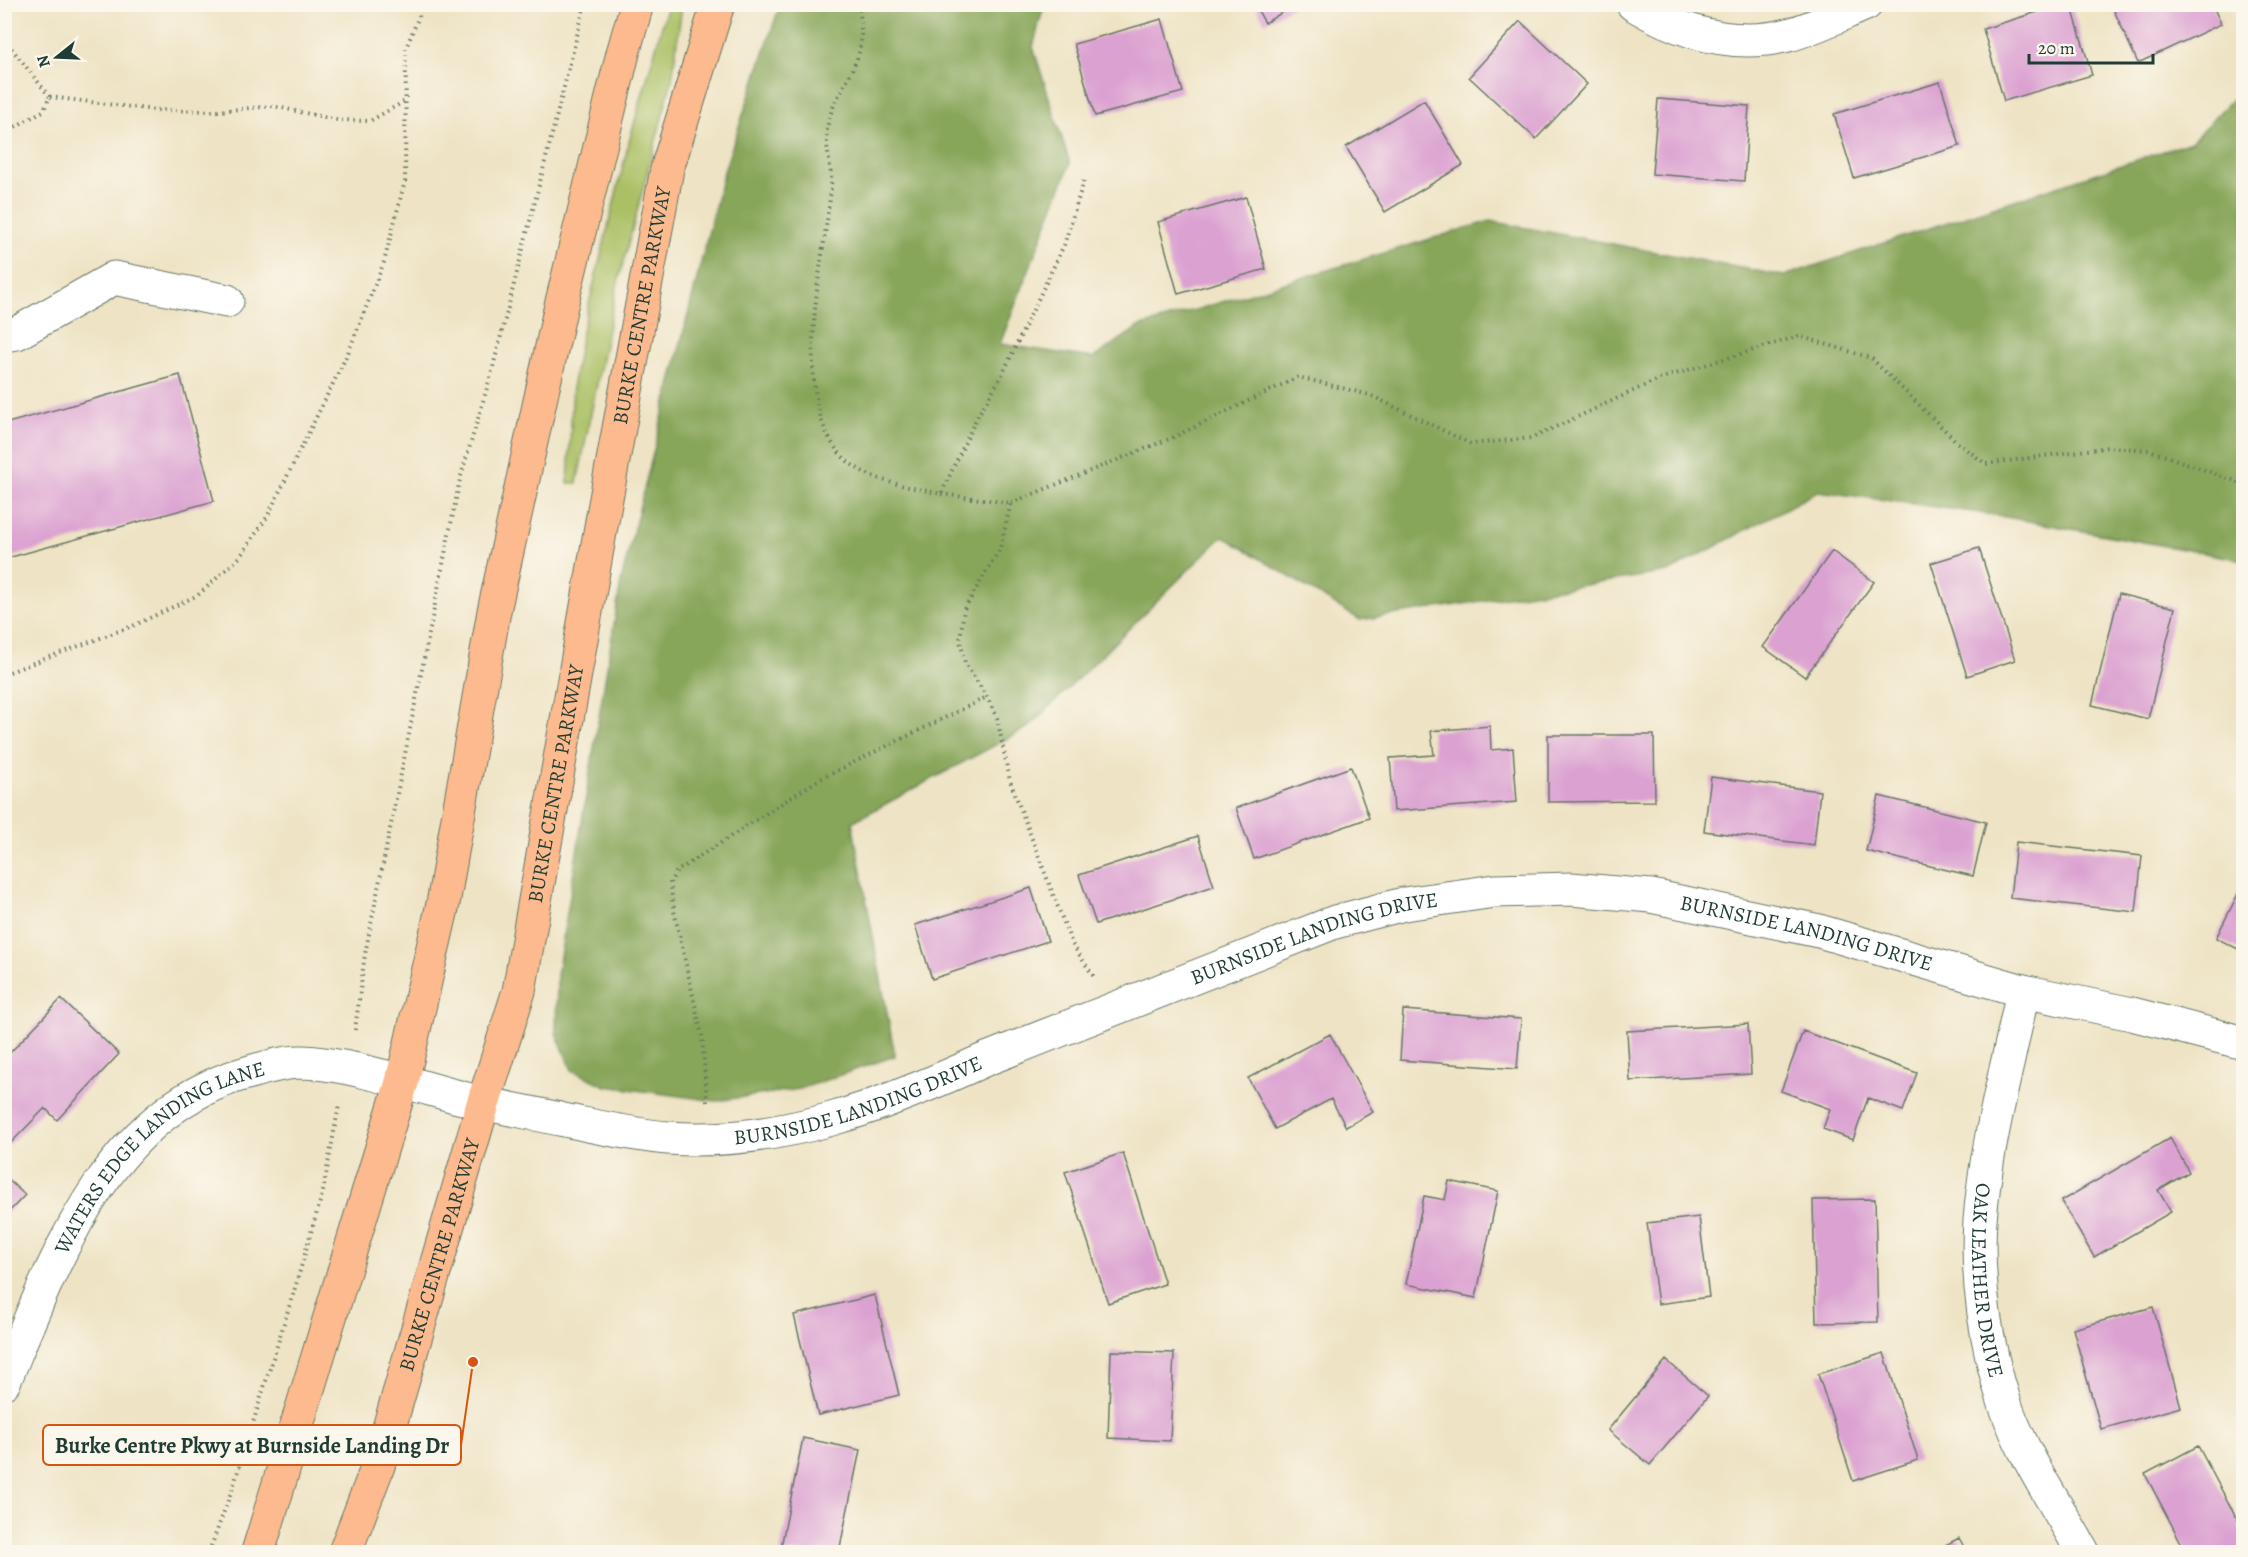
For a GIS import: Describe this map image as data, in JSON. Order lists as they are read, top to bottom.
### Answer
{
  "streets": {
    "main road": ["BURKE CENTRE PARKWAY"],
    "street": ["BURNSIDE LANDING DRIVE", "WATERS EDGE LANDING LANE", "OAK LEATHER DRIVE"]
  },
  "crossings": [
    ["BURKE CENTRE PARKWAY", "BURNSIDE LANDING DRIVE"],
    ["BURNSIDE LANDING DRIVE", "WATERS EDGE LANDING LANE"],
    ["BURNSIDE LANDING DRIVE", "OAK LEATHER DRIVE"]
  ],
  "places": ["Burke Centre Pkwy at Burnside Landing Dr"],
  "scale_bar": "20 m",
  "north": "left"
}
